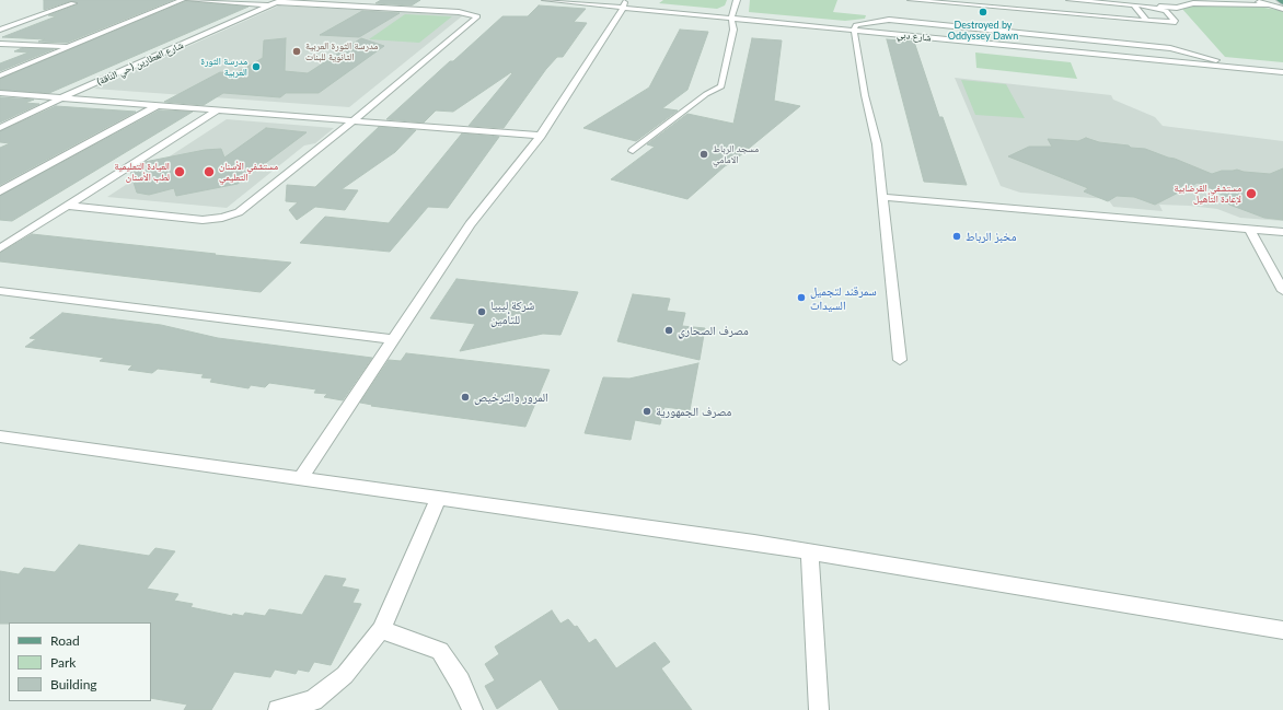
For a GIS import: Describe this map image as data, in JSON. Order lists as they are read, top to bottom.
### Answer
{
  "streets": {
    "street": ["شارع دبي", "شارع العطارين (حي الناقة)"]
  },
  "places": [
    "Destroyed by Oddyssey Dawn",
    "مدرسة الثورة العربية الثانوية للبنات",
    "مدرسة الثورة العربية",
    "مسجد الرباط الامامي",
    "العيادة التعليمية لطب الأسنان",
    "مستشفي الأسنان التعليمي",
    "مستشفي القرضابية لإعادة التأهيل",
    "مخبز الرباط",
    "سمرقند لتجميل السيدات",
    "شركة ليبيا للتأمين",
    "مصرف الصحاري",
    "المرور والترخيص",
    "مصرف الجمهورية"
  ],
  "legend": ["Road", "Park", "Building"]
}
